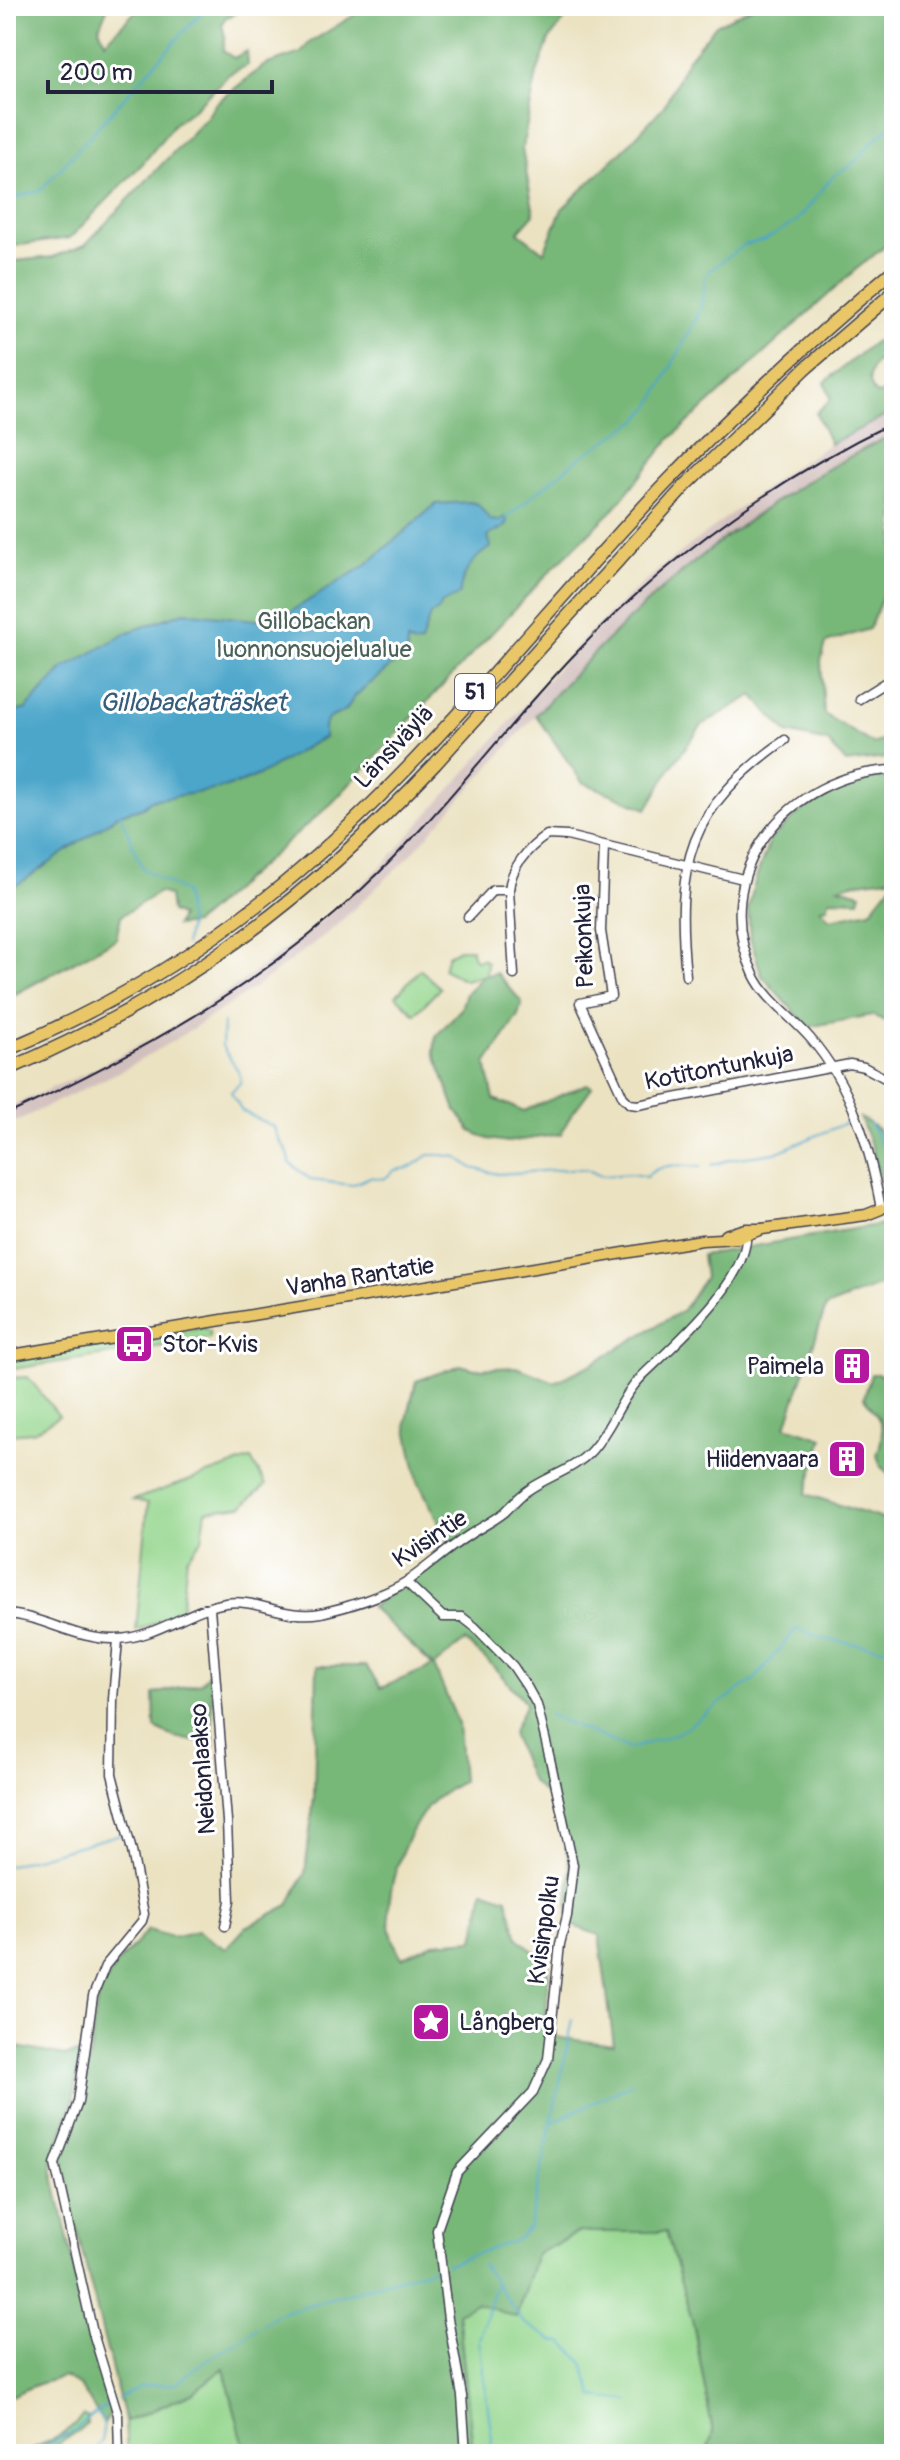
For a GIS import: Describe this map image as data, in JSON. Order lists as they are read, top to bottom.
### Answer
{
  "streets": {
    "highway": ["51", "Länsiväylä"],
    "main road": ["Vanha Rantatie"],
    "street": [
      "Peikonkuja",
      "Kotitontunkuja",
      "Kvisintie",
      "Neidonlaakso",
      "Kvisinpolku"
    ]
  },
  "crossings": [
    ["Peikonkuja", "Kotitontunkuja"],
    ["Vanha Rantatie", "Kvisintie"],
    ["Kvisintie", "Neidonlaakso"],
    ["Kvisintie", "Kvisinpolku"]
  ],
  "water": ["Gillobackaträsket"],
  "parks": ["Gillobackan luonnonsuojelualue"],
  "places": {
    "bus stop": ["Stor-Kvis"],
    "building": ["Paimela", "Hiidenvaara"],
    "place": ["Långberg"]
  },
  "scale_bar": "200 m"
}
